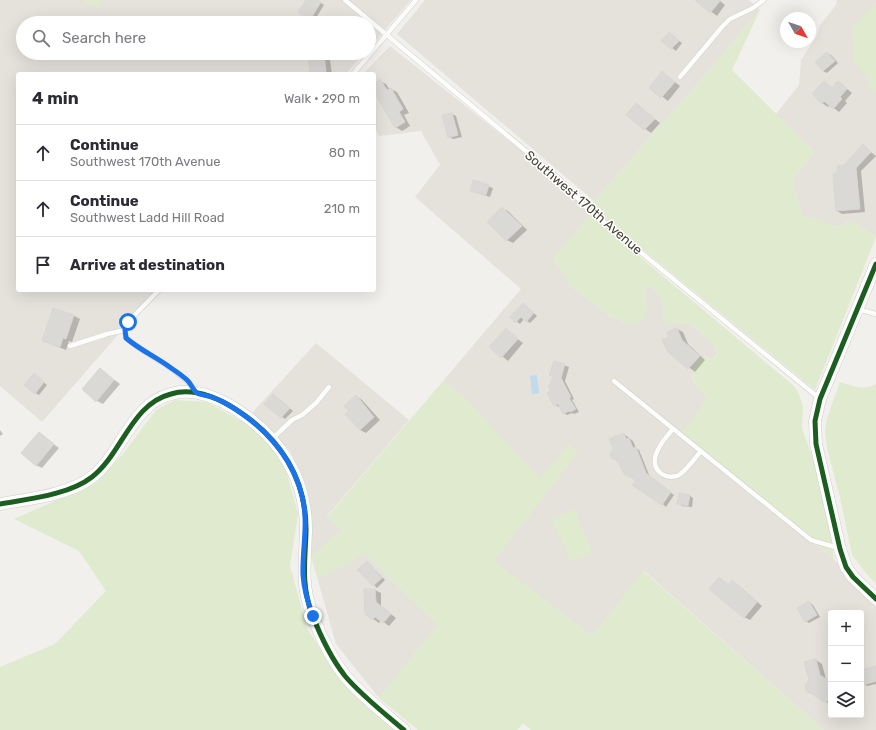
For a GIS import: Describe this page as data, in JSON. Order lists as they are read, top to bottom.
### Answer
{
  "streets": {
    "lane": ["Southwest 170th Avenue"]
  },
  "north": "bottom right",
  "page": {
    "search": "Search here",
    "heading": ["4 min", "Walk · 290 m"],
    "list": [
      ["Continue", "Southwest 170th Avenue", "80 m"],
      ["Continue", "Southwest Ladd Hill Road", "210 m"],
      "Arrive at destination"
    ],
    "map_buttons": ["+", "−"]
  }
}
